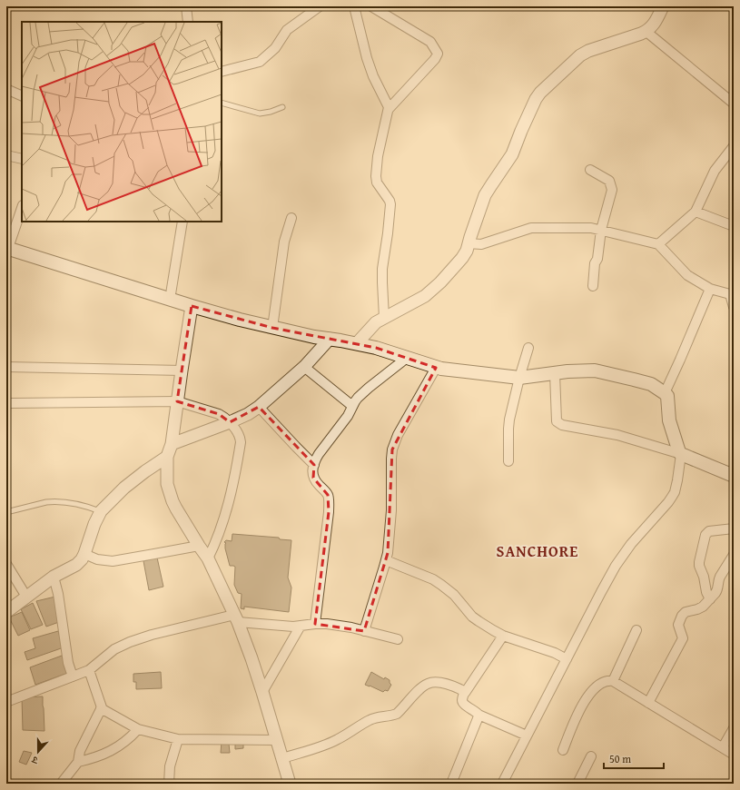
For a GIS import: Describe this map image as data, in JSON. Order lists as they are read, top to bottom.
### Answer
{
  "districts": ["SANCHORE"],
  "scale_bar": "50 m",
  "north": "bottom"
}
